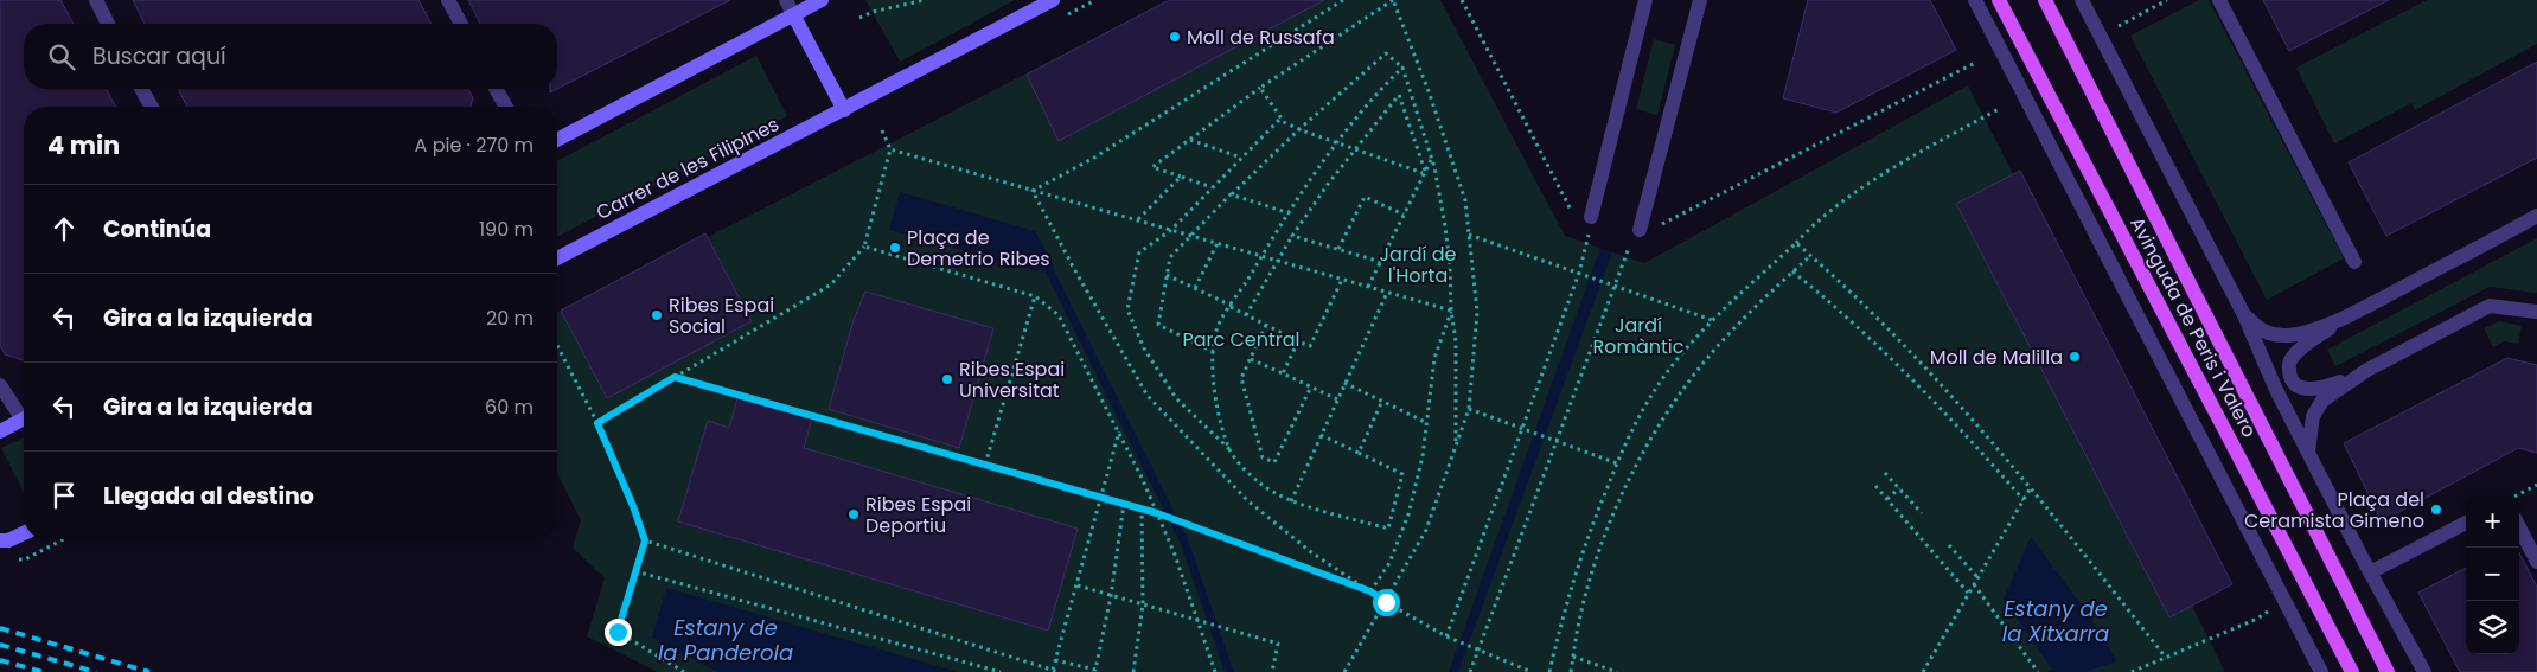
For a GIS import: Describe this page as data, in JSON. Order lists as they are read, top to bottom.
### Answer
{
  "streets": {
    "main road": ["Carrer de les Filipines", "Avinguda de Peris i Valero"]
  },
  "water": ["Estany de la Xitxarra", "Estany de la Panderola"],
  "parks": ["Jardí de l'Horta", "Jardí Romàntic", "Parc Central"],
  "places": [
    "Moll de Russafa",
    "Plaça de Demetrio Ribes",
    "Ribes Espai Social",
    "Moll de Malilla",
    "Ribes Espai Universitat",
    "Plaça del Ceramista Gimeno",
    "Ribes Espai Deportiu"
  ],
  "page": {
    "search": "Buscar aquí",
    "heading": ["4 min", "A pie · 270 m"],
    "list": [
      ["Continúa", "190 m"],
      ["Gira a la izquierda", "20 m"],
      ["Gira a la izquierda", "60 m"],
      "Llegada al destino"
    ],
    "map_buttons": ["+", "−"]
  }
}
